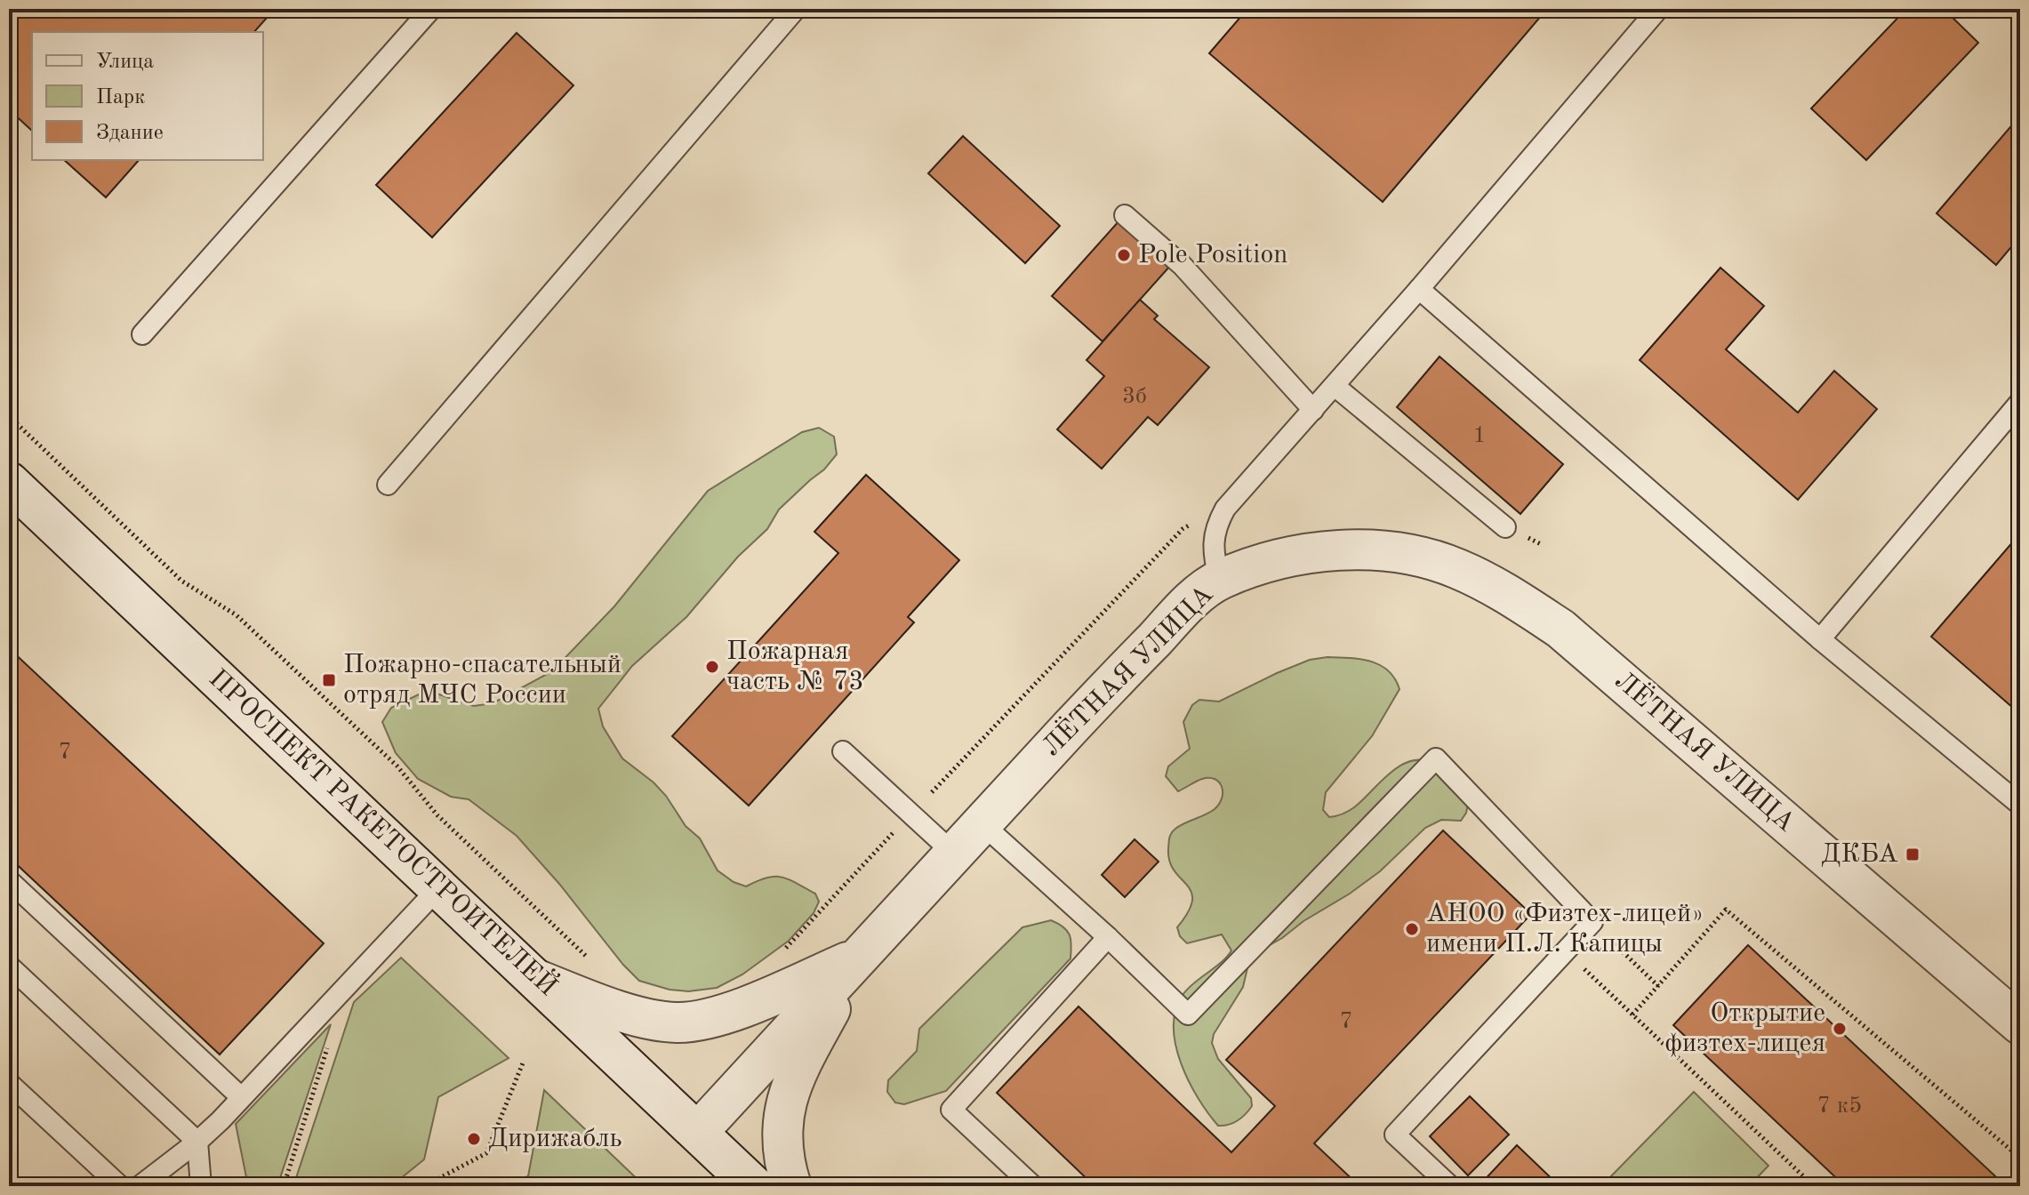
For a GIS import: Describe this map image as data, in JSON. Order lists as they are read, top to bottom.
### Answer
{
  "streets": {
    "street": ["ЛЁТНАЯ УЛИЦА", "ПРОСПЕКТ РАКЕТОСТРОИТЕЛЕЙ"]
  },
  "crossings": [
    ["ЛЁТНАЯ УЛИЦА", "ПРОСПЕКТ РАКЕТОСТРОИТЕЛЕЙ"]
  ],
  "places": {
    "other": [
      "Pole Position",
      "Пожарная часть № 73",
      "АНОО «Физтех-лицей» имени П.Л. Капицы",
      "Открытие физтех-лицея",
      "Дирижабль"
    ],
    "transit": ["Пожарно-спасательный отряд МЧС России", "ДКБА"]
  },
  "house_numbers": [
    "3б",
    "1",
    "7",
    "7",
    "7 к5"
  ],
  "legend": ["Улица", "Парк", "Здание"]
}
